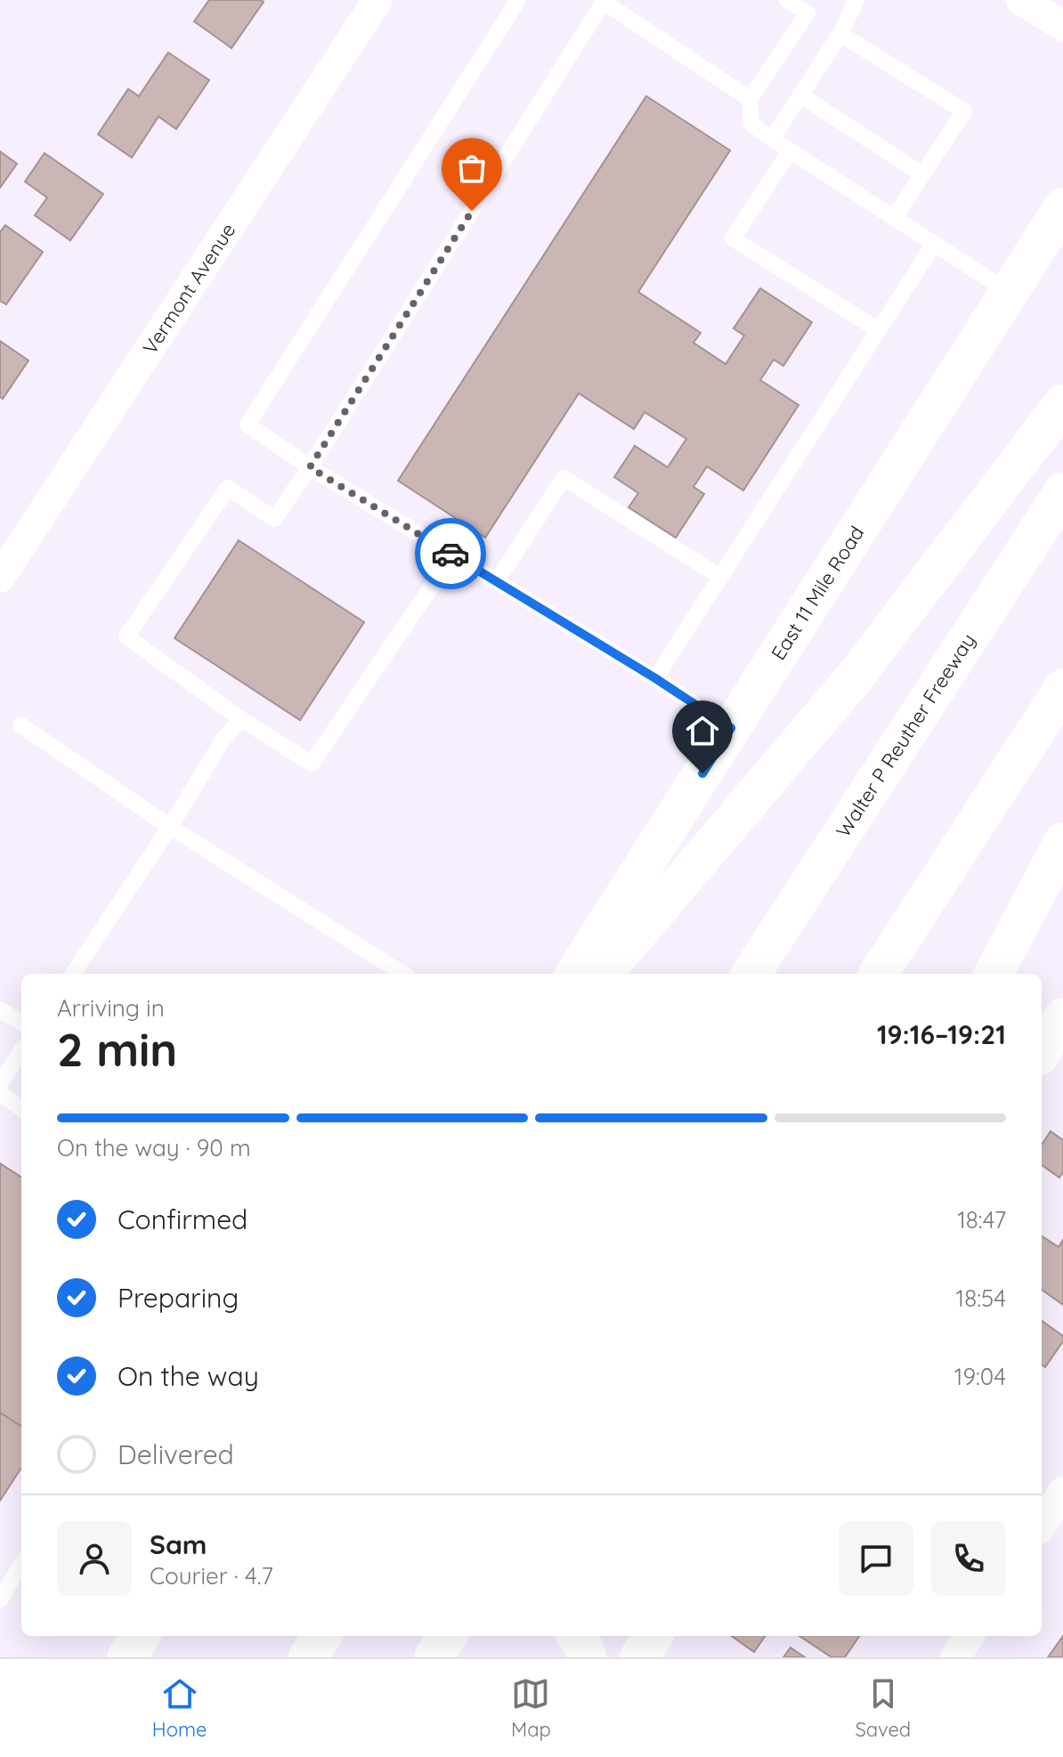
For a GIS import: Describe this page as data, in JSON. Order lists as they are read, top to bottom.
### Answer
{
  "streets": {
    "main road": ["East 11 Mile Road", "Walter P Reuther Freeway"],
    "street": ["Vermont Avenue"]
  },
  "page": {
    "heading": ["2 min", "Arriving in", "19:16–19:21"],
    "panel": ["Sam", "Courier · 4.7"],
    "bar": "On the way · 90 m",
    "list": [
      ["Confirmed", "18:47"],
      ["Preparing", "18:54"],
      ["On the way", "19:04"],
      "Delivered"
    ],
    "tabs": ["Home", "Map", "Saved"]
  }
}
